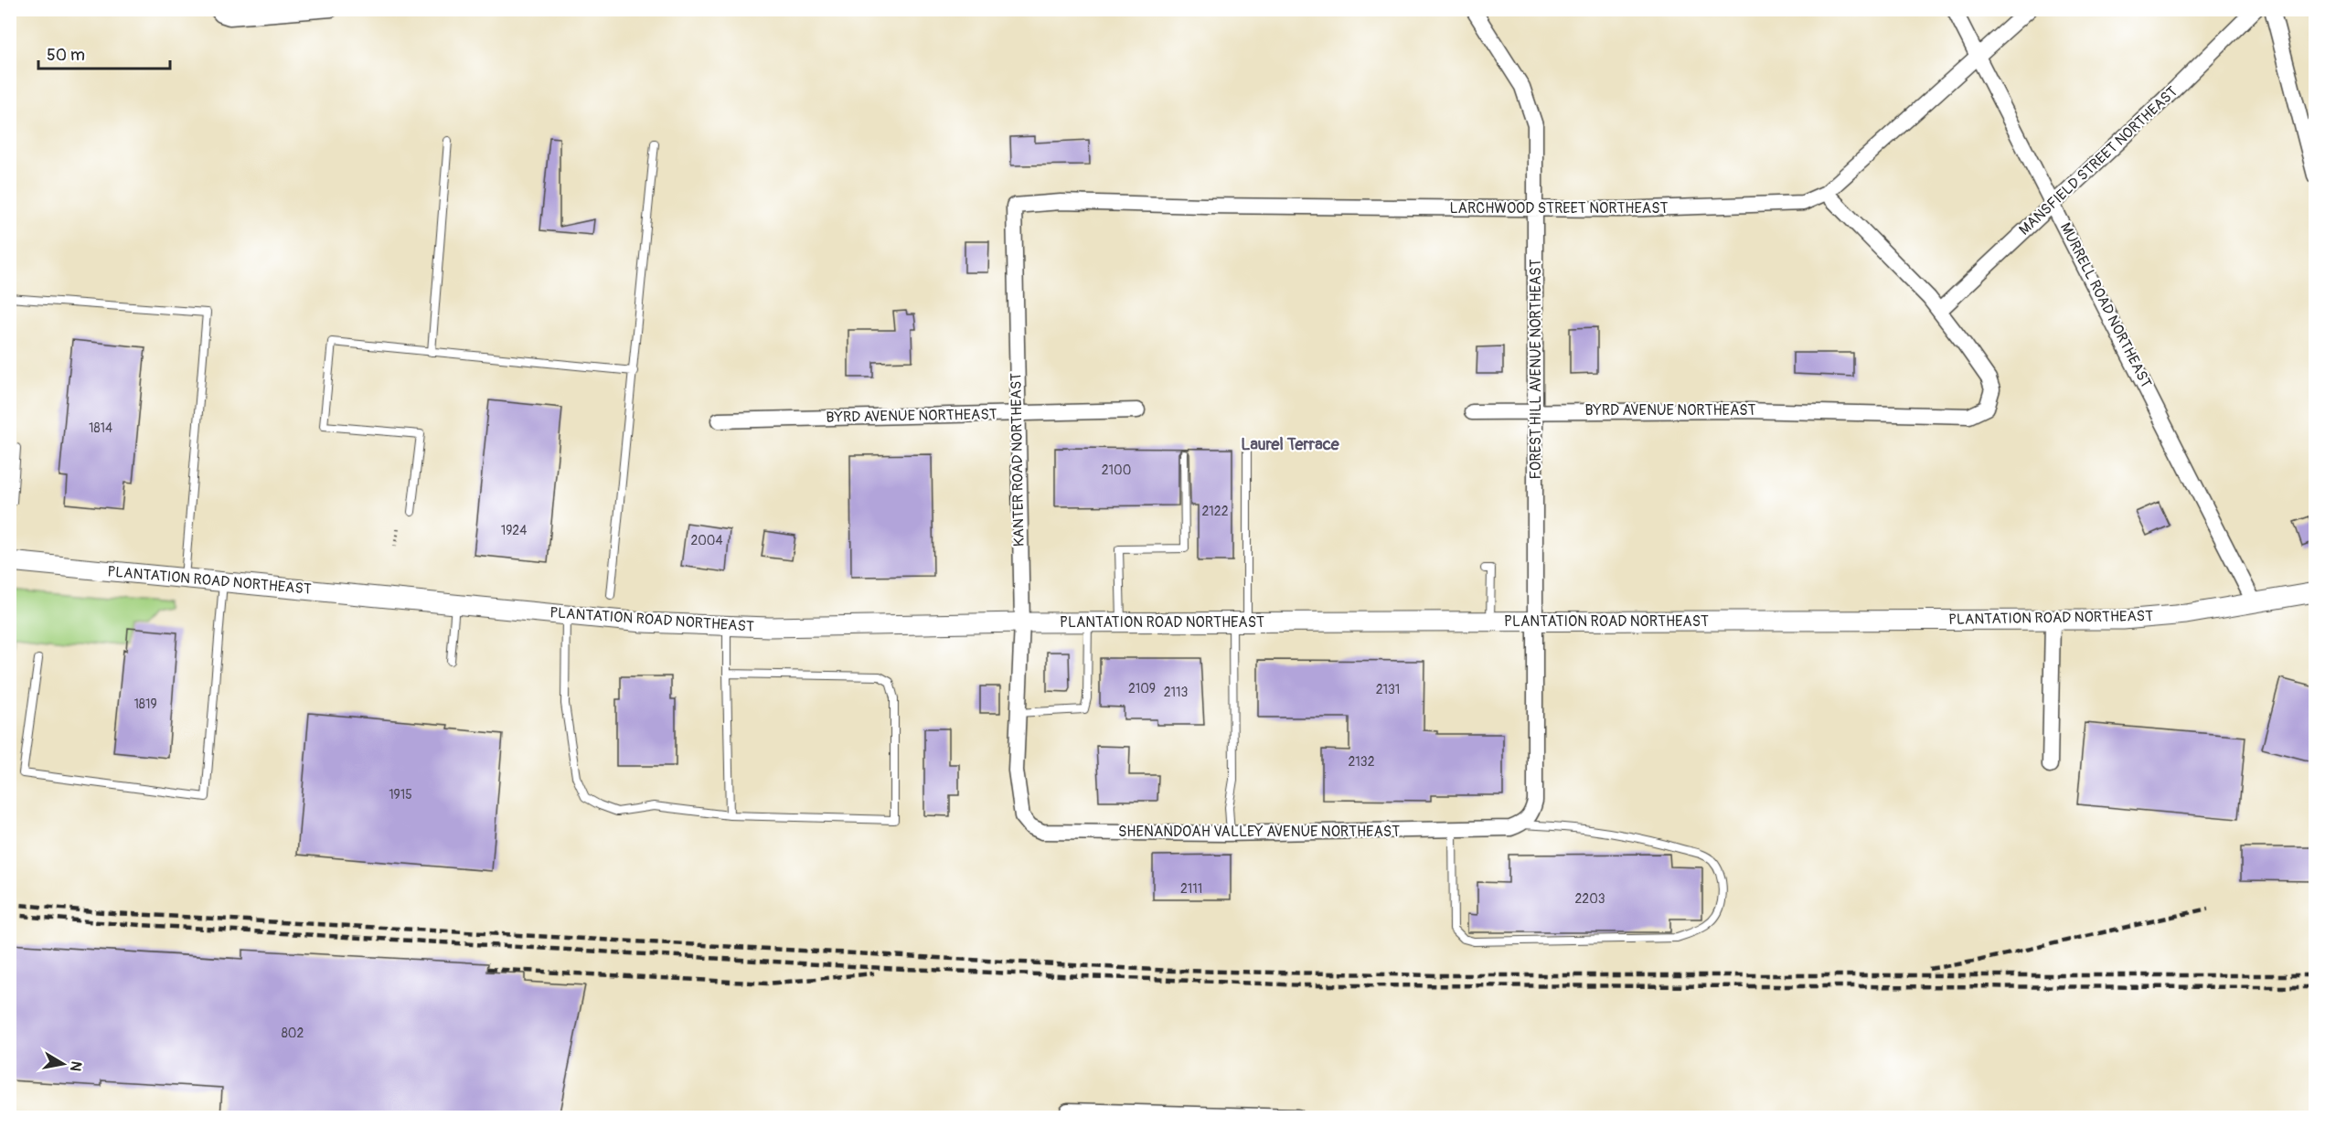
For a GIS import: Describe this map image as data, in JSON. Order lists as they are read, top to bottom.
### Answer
{
  "streets": {
    "street": [
      "MANSFIELD STREET NORTHEAST",
      "LARCHWOOD STREET NORTHEAST",
      "MURRELL ROAD NORTHEAST",
      "FOREST HILL AVENUE NORTHEAST",
      "BYRD AVENUE NORTHEAST",
      "KANTER ROAD NORTHEAST",
      "PLANTATION ROAD NORTHEAST",
      "SHENANDOAH VALLEY AVENUE NORTHEAST"
    ]
  },
  "crossings": [
    ["MANSFIELD STREET NORTHEAST", "MURRELL ROAD NORTHEAST"],
    ["MANSFIELD STREET NORTHEAST", "BYRD AVENUE NORTHEAST"],
    ["LARCHWOOD STREET NORTHEAST", "MURRELL ROAD NORTHEAST"],
    ["LARCHWOOD STREET NORTHEAST", "FOREST HILL AVENUE NORTHEAST"],
    ["LARCHWOOD STREET NORTHEAST", "BYRD AVENUE NORTHEAST"],
    ["LARCHWOOD STREET NORTHEAST", "KANTER ROAD NORTHEAST"],
    ["MURRELL ROAD NORTHEAST", "PLANTATION ROAD NORTHEAST"],
    ["FOREST HILL AVENUE NORTHEAST", "BYRD AVENUE NORTHEAST"],
    ["FOREST HILL AVENUE NORTHEAST", "PLANTATION ROAD NORTHEAST"],
    ["FOREST HILL AVENUE NORTHEAST", "SHENANDOAH VALLEY AVENUE NORTHEAST"],
    ["BYRD AVENUE NORTHEAST", "KANTER ROAD NORTHEAST"],
    ["KANTER ROAD NORTHEAST", "PLANTATION ROAD NORTHEAST"],
    ["KANTER ROAD NORTHEAST", "SHENANDOAH VALLEY AVENUE NORTHEAST"]
  ],
  "districts": ["Laurel Terrace"],
  "house_numbers": [
    "1814",
    "2100",
    "2122",
    "1924",
    "2004",
    "2109",
    "2131",
    "2113",
    "1819",
    "2132",
    "1915",
    "2111",
    "2203",
    "802"
  ],
  "scale_bar": "50 m",
  "north": "right"
}
